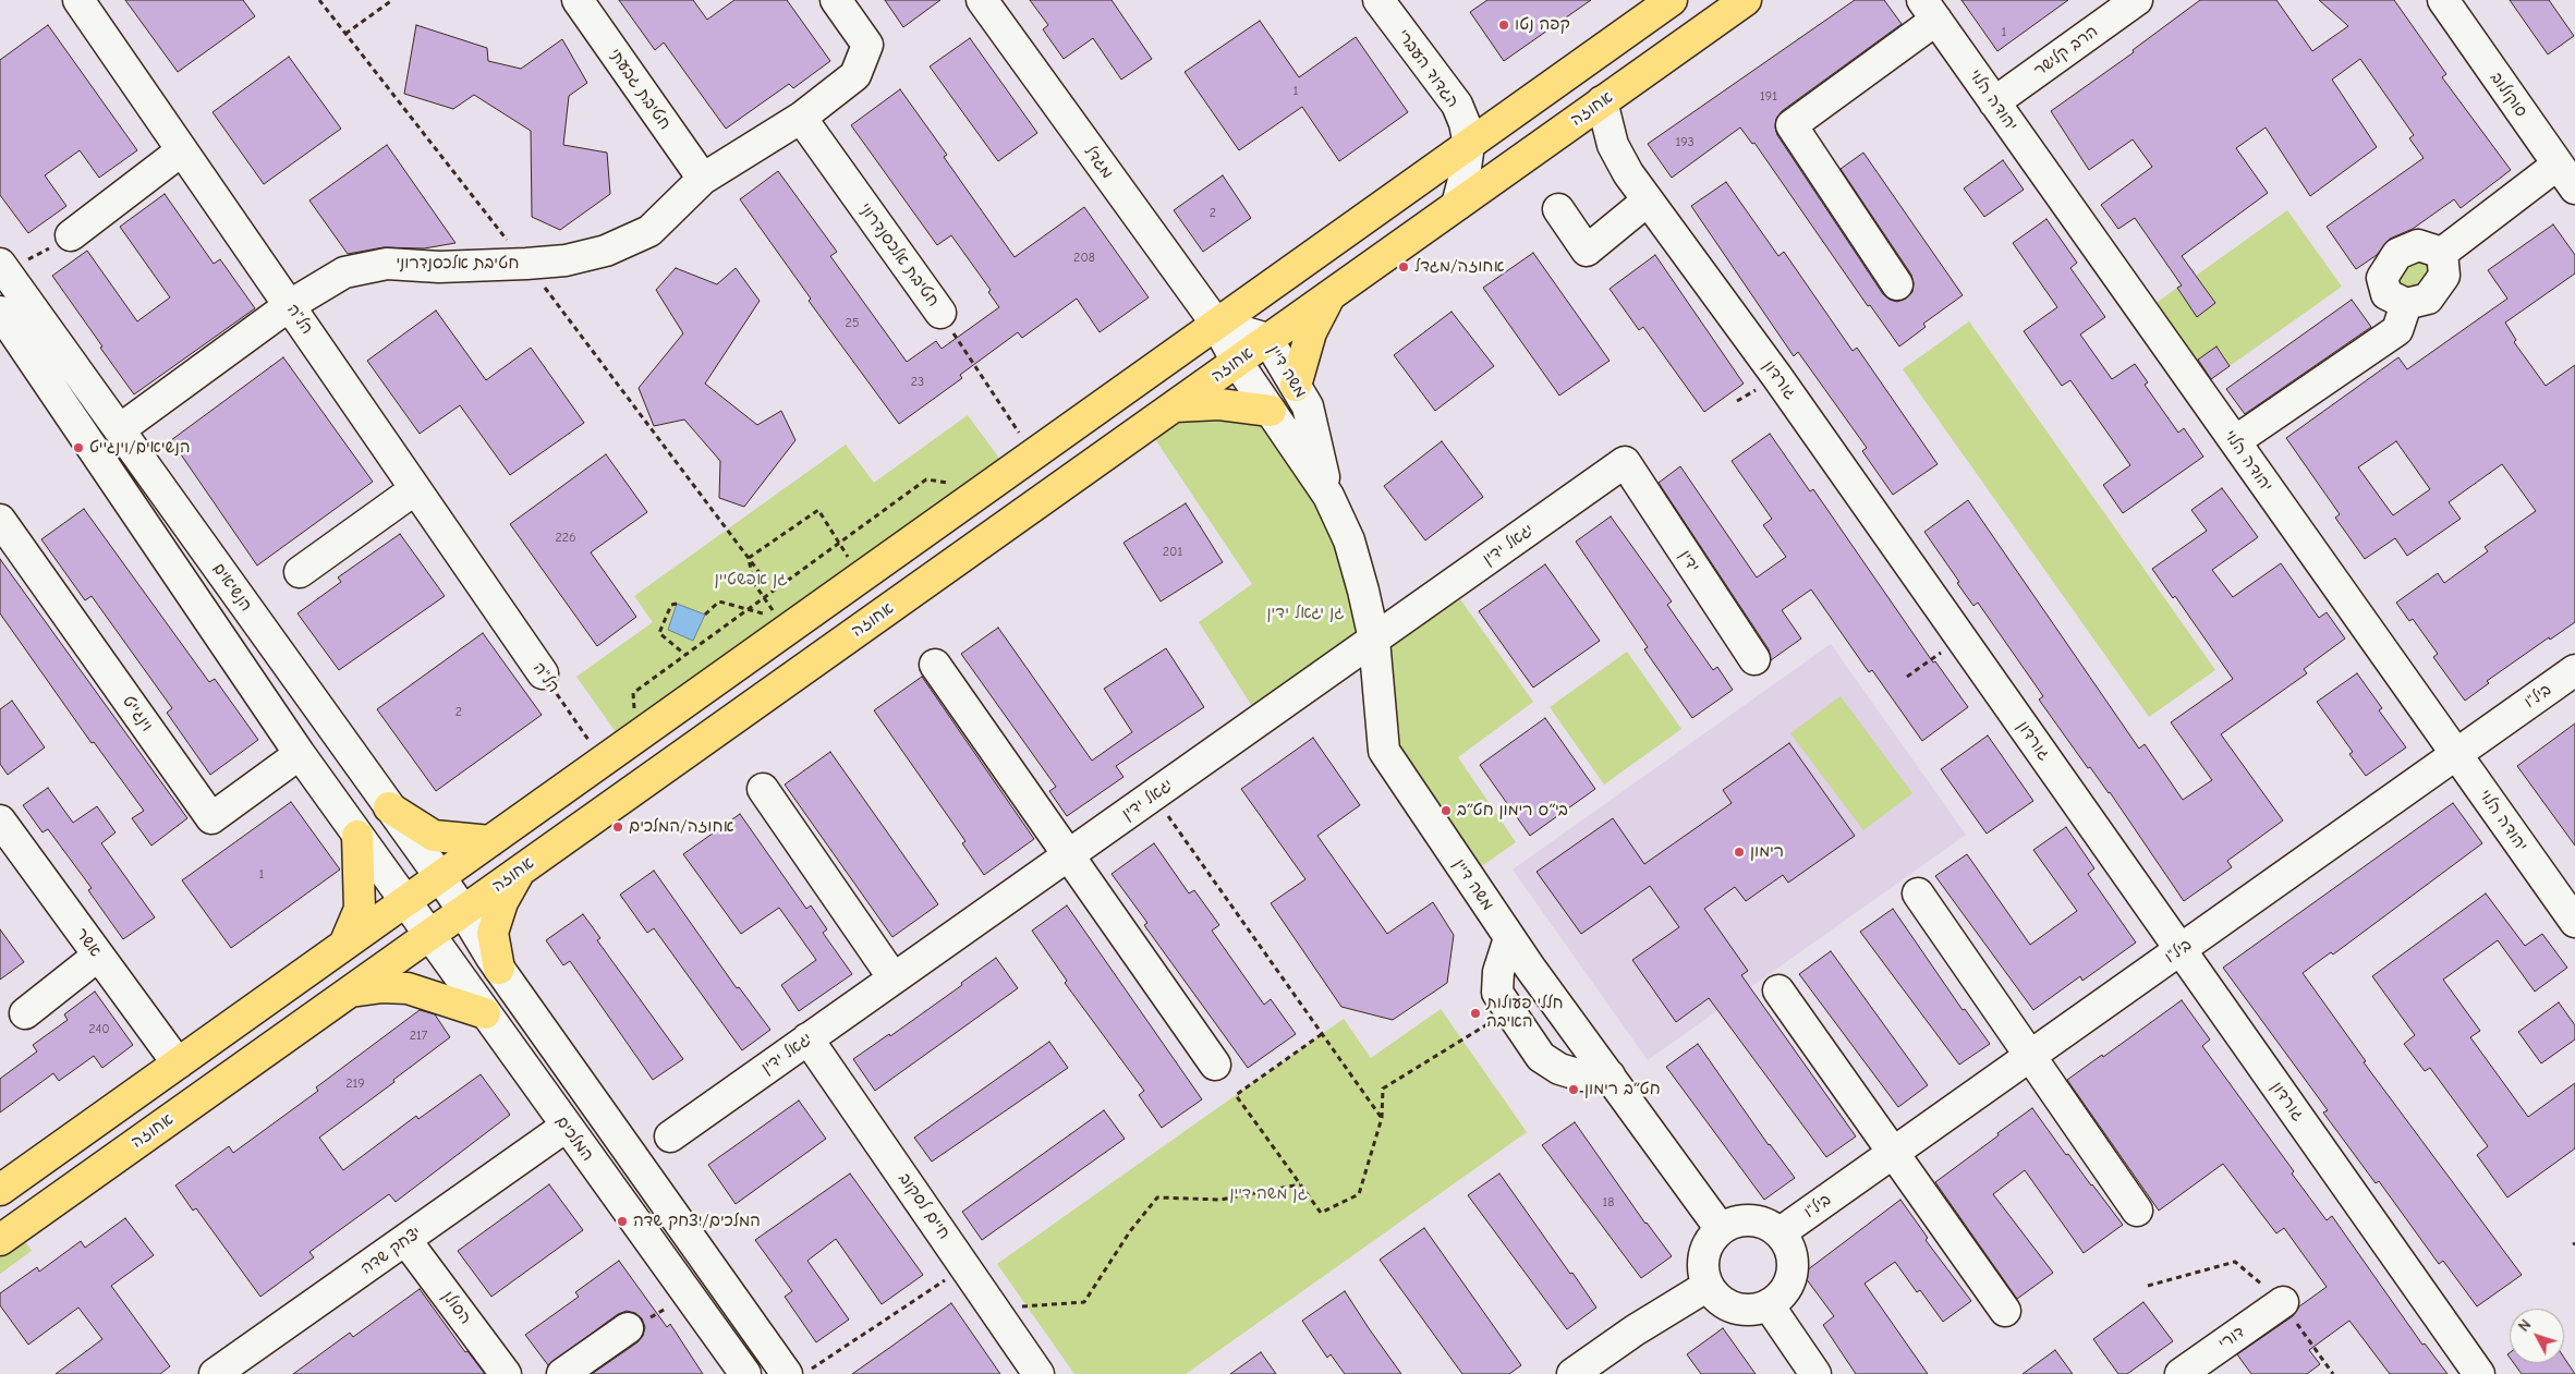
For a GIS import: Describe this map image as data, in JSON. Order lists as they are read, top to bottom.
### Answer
{
  "streets": {
    "main road": ["אחוזה"],
    "street": [
      "הרב קלישר",
      "הגדוד העברי",
      "חטיבת גבעתי",
      "סוקולוב",
      "יהודה הלוי",
      "מגדל",
      "חטיבת אלכסנדרוני",
      "הל\"ה",
      "משה דיין",
      "גורדון",
      "יגאל ידין",
      "ידין",
      "הנשיאים",
      "ביל\"ו",
      "וינגייט",
      "אשר",
      "המלכים",
      "חיים לסקוב",
      "יצחק שדה",
      "הסולן",
      "דורי"
    ]
  },
  "crossings": [
    ["הרב קלישר", "יהודה הלוי"],
    ["הגדוד העברי", "אחוזה"],
    ["חטיבת גבעתי", "חטיבת אלכסנדרוני"],
    ["יהודה הלוי", "ביל\"ו"],
    ["אחוזה", "משה דיין"],
    ["אחוזה", "גורדון"],
    ["אחוזה", "הנשיאים"],
    ["אחוזה", "המלכים"],
    ["מגדל", "משה דיין"],
    ["חטיבת אלכסנדרוני", "הל\"ה"],
    ["חטיבת אלכסנדרוני", "הנשיאים"],
    ["משה דיין", "יגאל ידין"],
    ["משה דיין", "ביל\"ו"],
    ["גורדון", "ביל\"ו"],
    ["יגאל ידין", "ידין"],
    ["יגאל ידין", "חיים לסקוב"],
    ["המלכים", "יצחק שדה"],
    ["יצחק שדה", "הסולן"]
  ],
  "parks": ["גן אפשטיין", "גן יגאל ידין", "גן משה דיין"],
  "places": [
    "קפה נטו",
    "אחוזה/מגדל",
    "הנשיאים/וינגייט",
    "בי״ס רימון חט״ב",
    "אחוזה/המלכים",
    "רימון",
    "חללי פעולות האיבה",
    "חט״ב רימון",
    "המלכים/יצחק שדה"
  ],
  "house_numbers": [
    "1",
    "1",
    "191",
    "193",
    "2",
    "208",
    "25",
    "23",
    "226",
    "201",
    "2",
    "1",
    "240",
    "217",
    "219",
    "18"
  ],
  "north": "top left"
}
